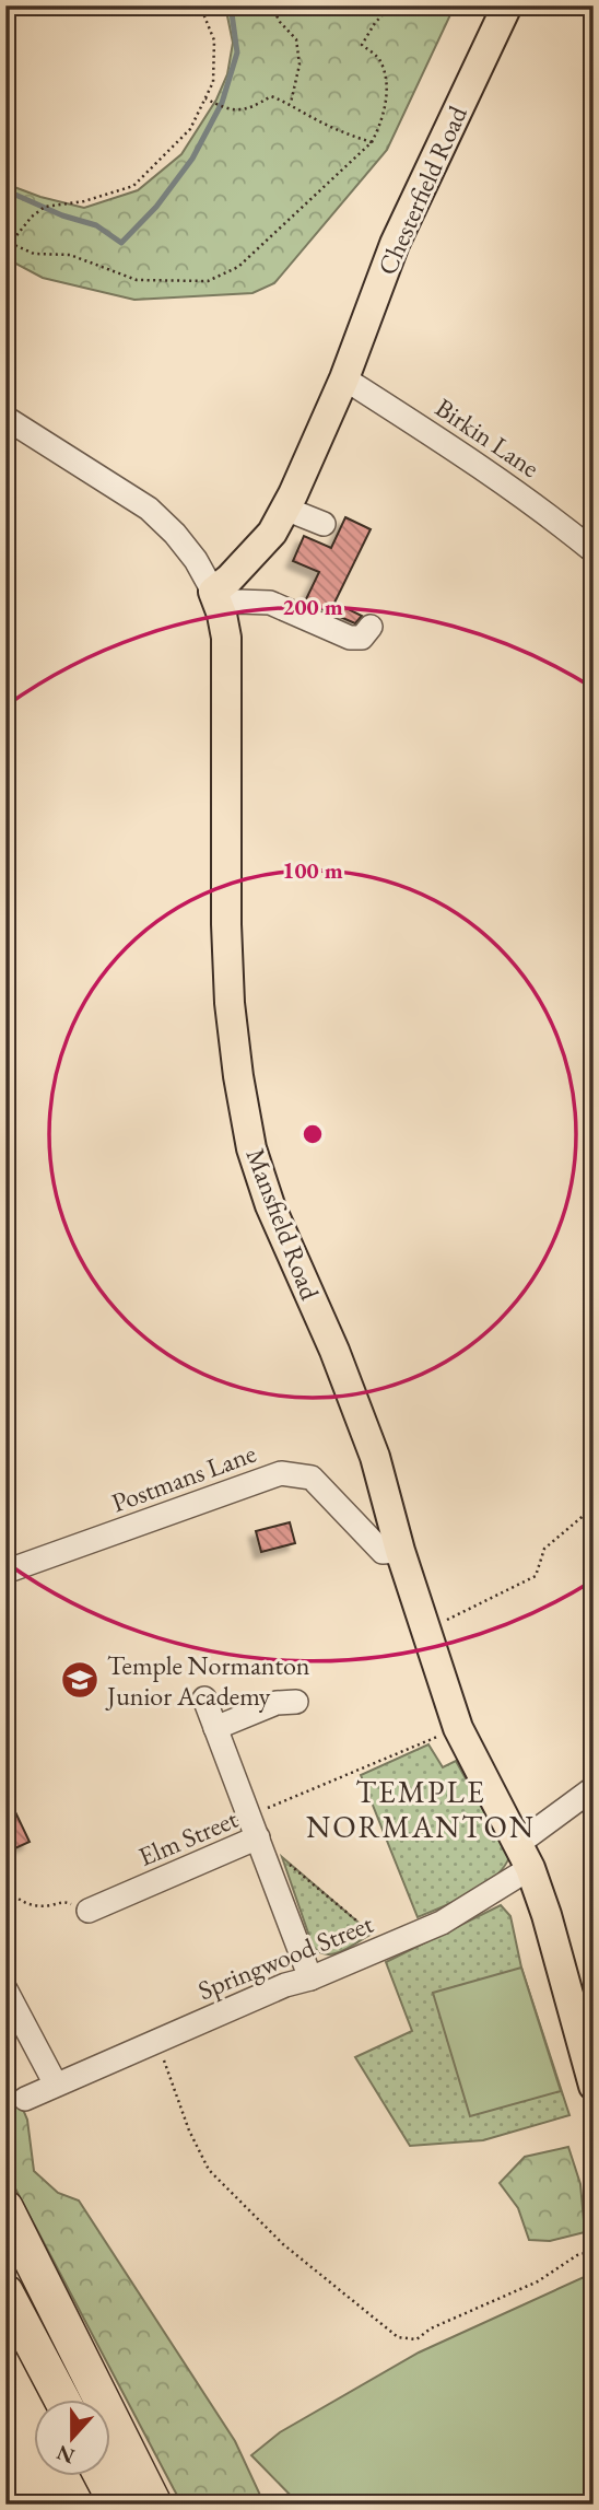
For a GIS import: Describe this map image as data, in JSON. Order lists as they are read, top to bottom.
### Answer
{
  "streets": {
    "main road": ["Chesterfield Road", "Mansfield Road"],
    "street": [
      "Birkin Lane",
      "Postmans Lane",
      "Elm Street",
      "Springwood Street"
    ]
  },
  "crossings": [
    ["Chesterfield Road", "Birkin Lane"],
    ["Chesterfield Road", "Mansfield Road"],
    ["Mansfield Road", "Postmans Lane"],
    ["Mansfield Road", "Springwood Street"],
    ["Elm Street", "Springwood Street"]
  ],
  "districts": ["TEMPLE NORMANTON"],
  "places": {
    "school or university": ["Temple Normanton Junior Academy"]
  },
  "north": "bottom",
  "rings": ["200 m", "100 m"]
}
